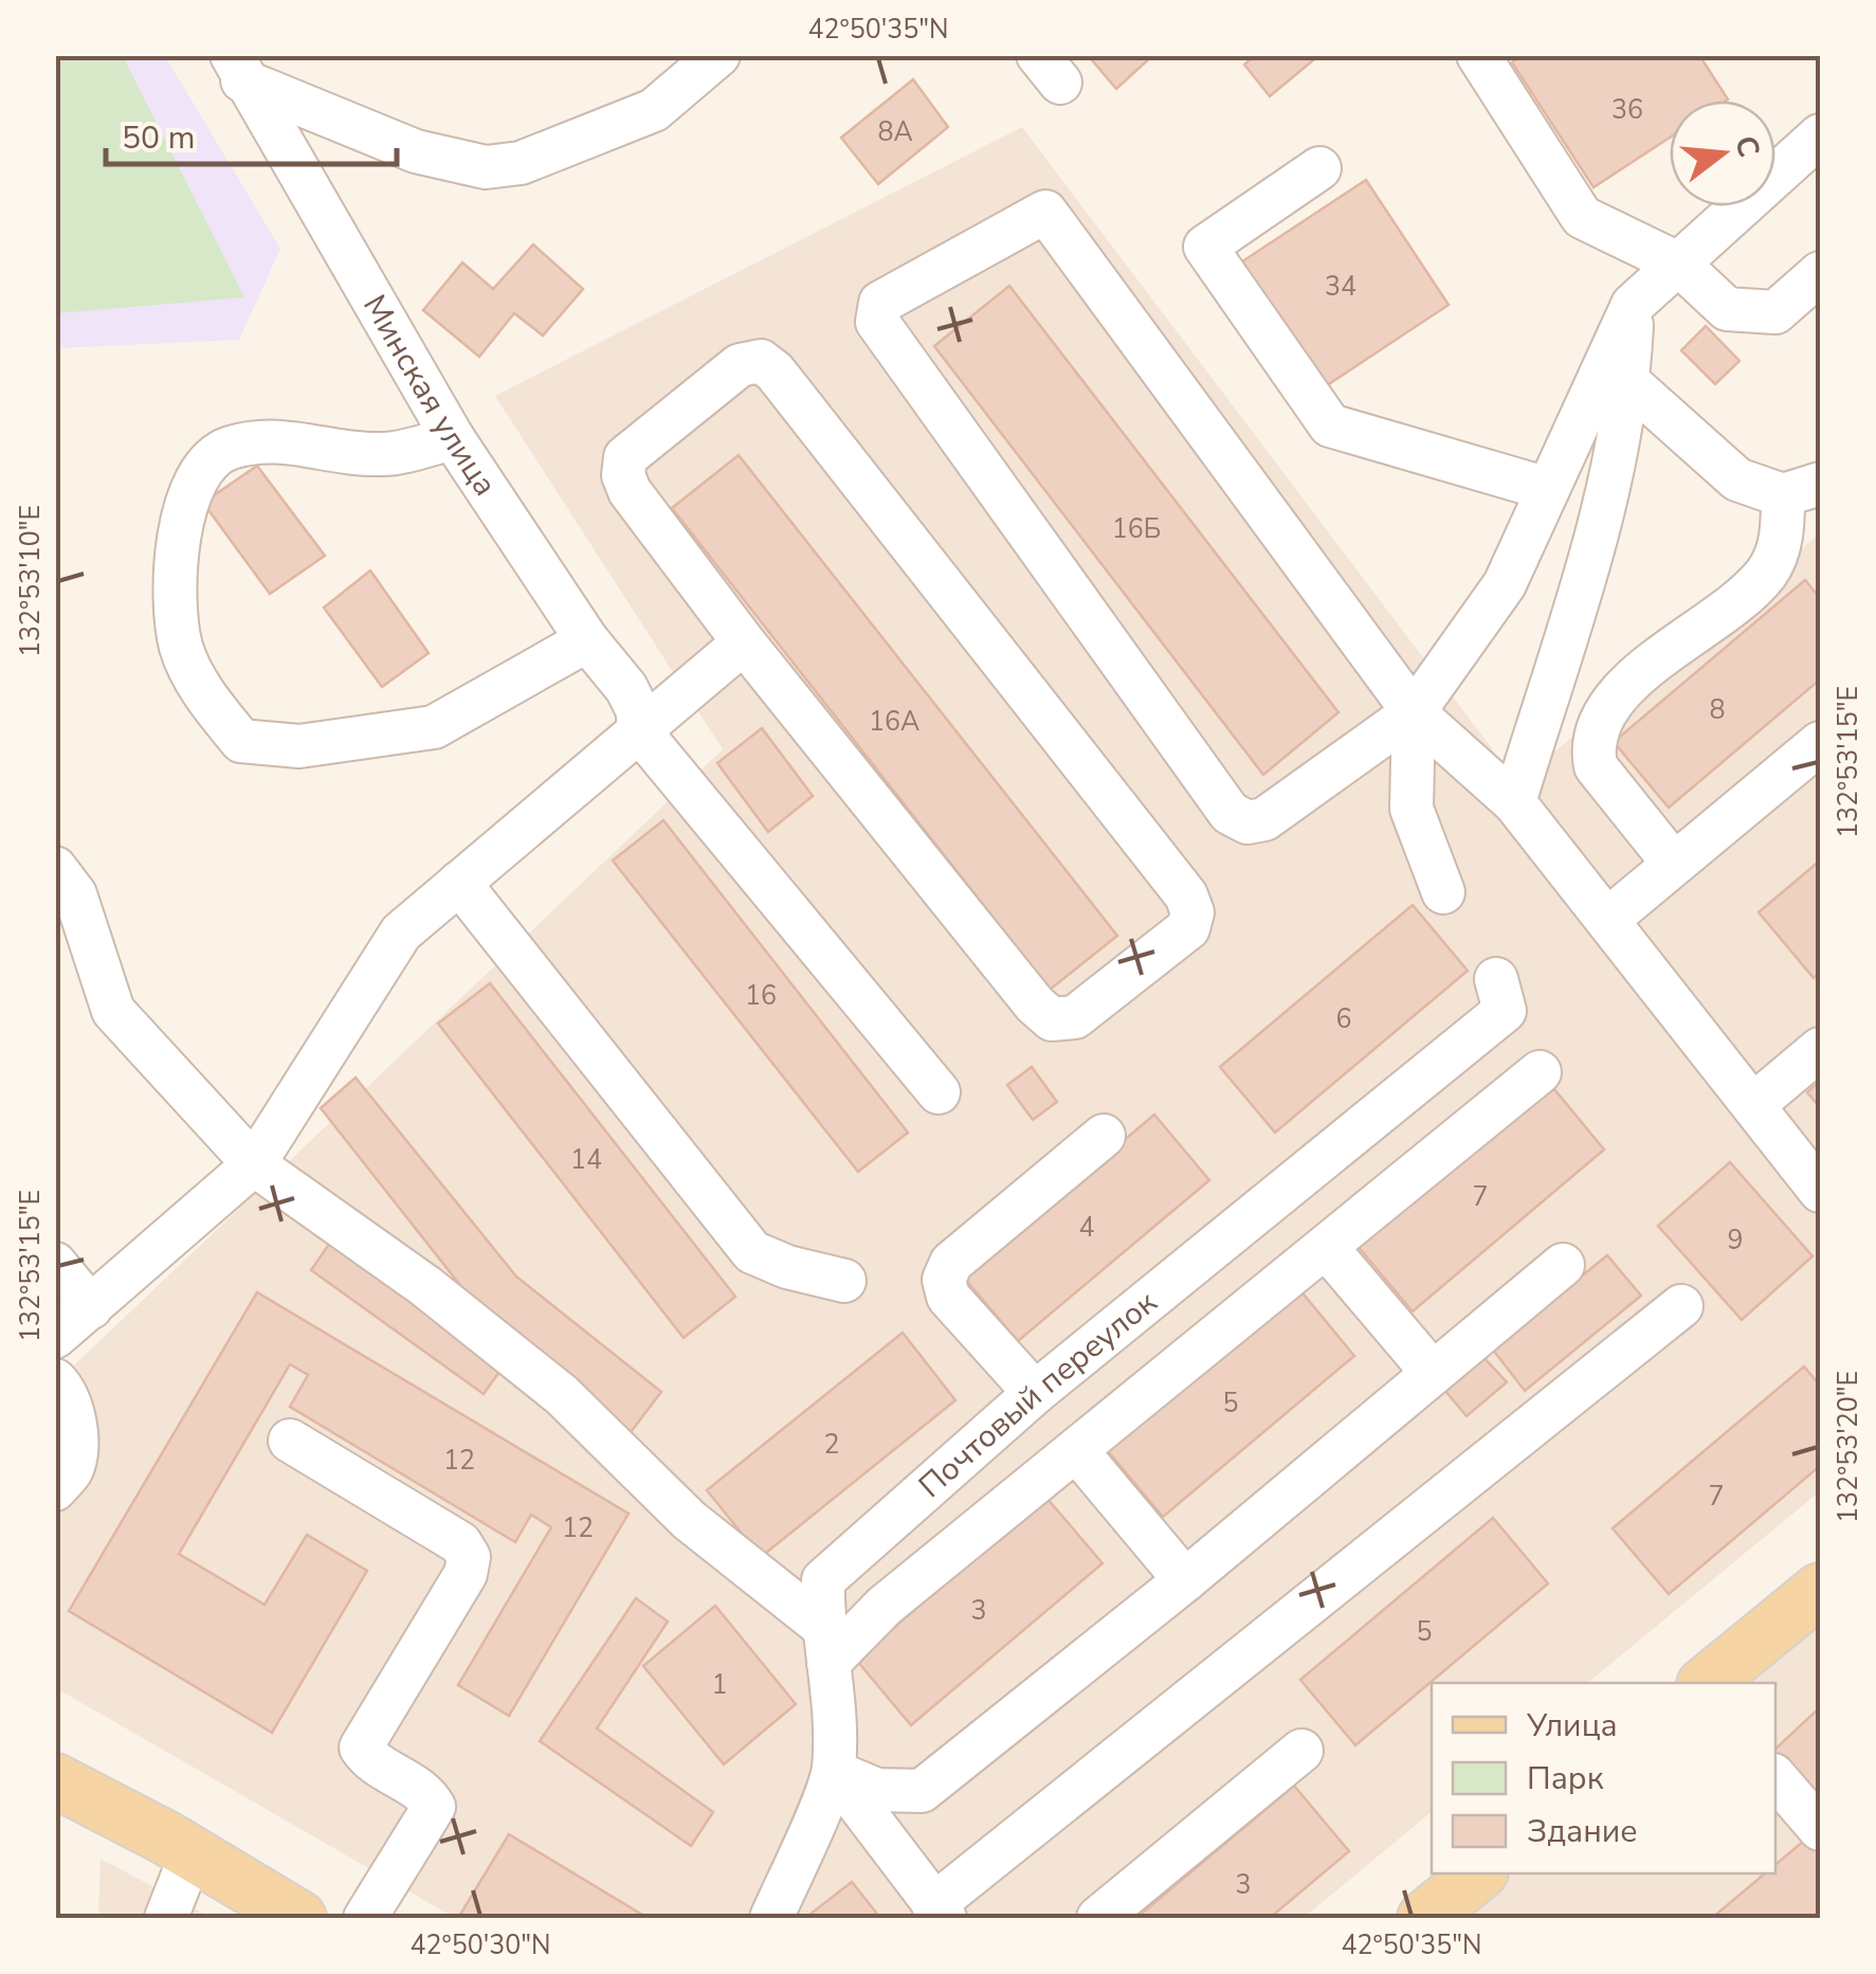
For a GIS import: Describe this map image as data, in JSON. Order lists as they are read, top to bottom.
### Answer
{
  "streets": {
    "street": ["Минская улица", "Почтовый переулок"]
  },
  "house_numbers": [
    "36",
    "8А",
    "34",
    "16Б",
    "8",
    "16А",
    "16",
    "6",
    "14",
    "7",
    "4",
    "9",
    "5",
    "2",
    "12",
    "7",
    "12",
    "3",
    "5",
    "1",
    "3"
  ],
  "legend": ["Улица", "Парк", "Здание"],
  "scale_bar": "50 m",
  "north": "right",
  "coordinates": [
    "42°50'35\"N",
    "132°53'10\"E",
    "132°53'15\"E",
    "132°53'20\"E",
    "42°50'30\"N"
  ]
}
